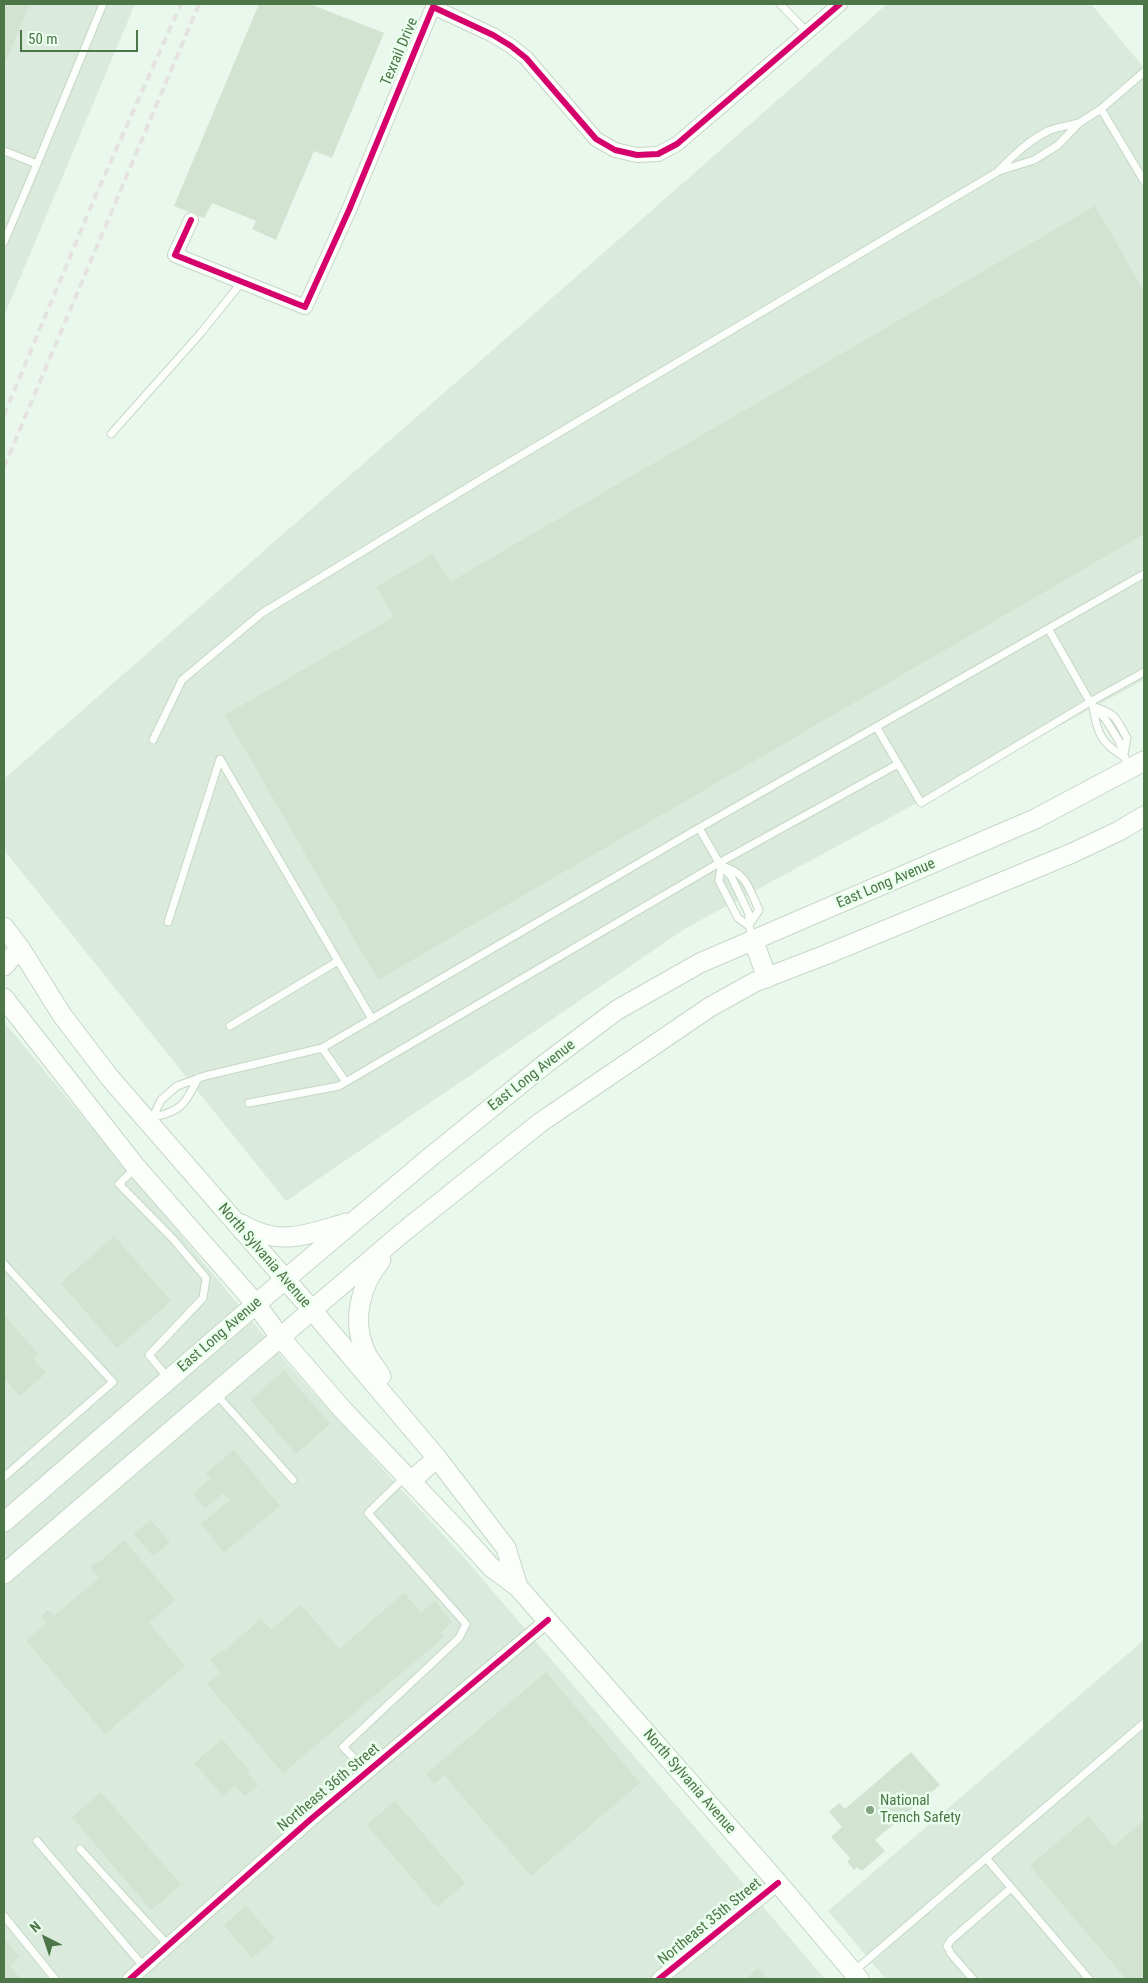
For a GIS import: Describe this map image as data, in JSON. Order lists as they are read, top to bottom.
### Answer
{
  "streets": {
    "main road": ["East Long Avenue", "North Sylvania Avenue"],
    "street": ["Texrail Drive", "Northeast 36th Street", "Northeast 35th Street"]
  },
  "crossings": [
    ["East Long Avenue", "North Sylvania Avenue"],
    ["North Sylvania Avenue", "Northeast 36th Street"],
    ["North Sylvania Avenue", "Northeast 35th Street"]
  ],
  "places": ["National Trench Safety"],
  "scale_bar": "50 m",
  "north": "top left"
}
